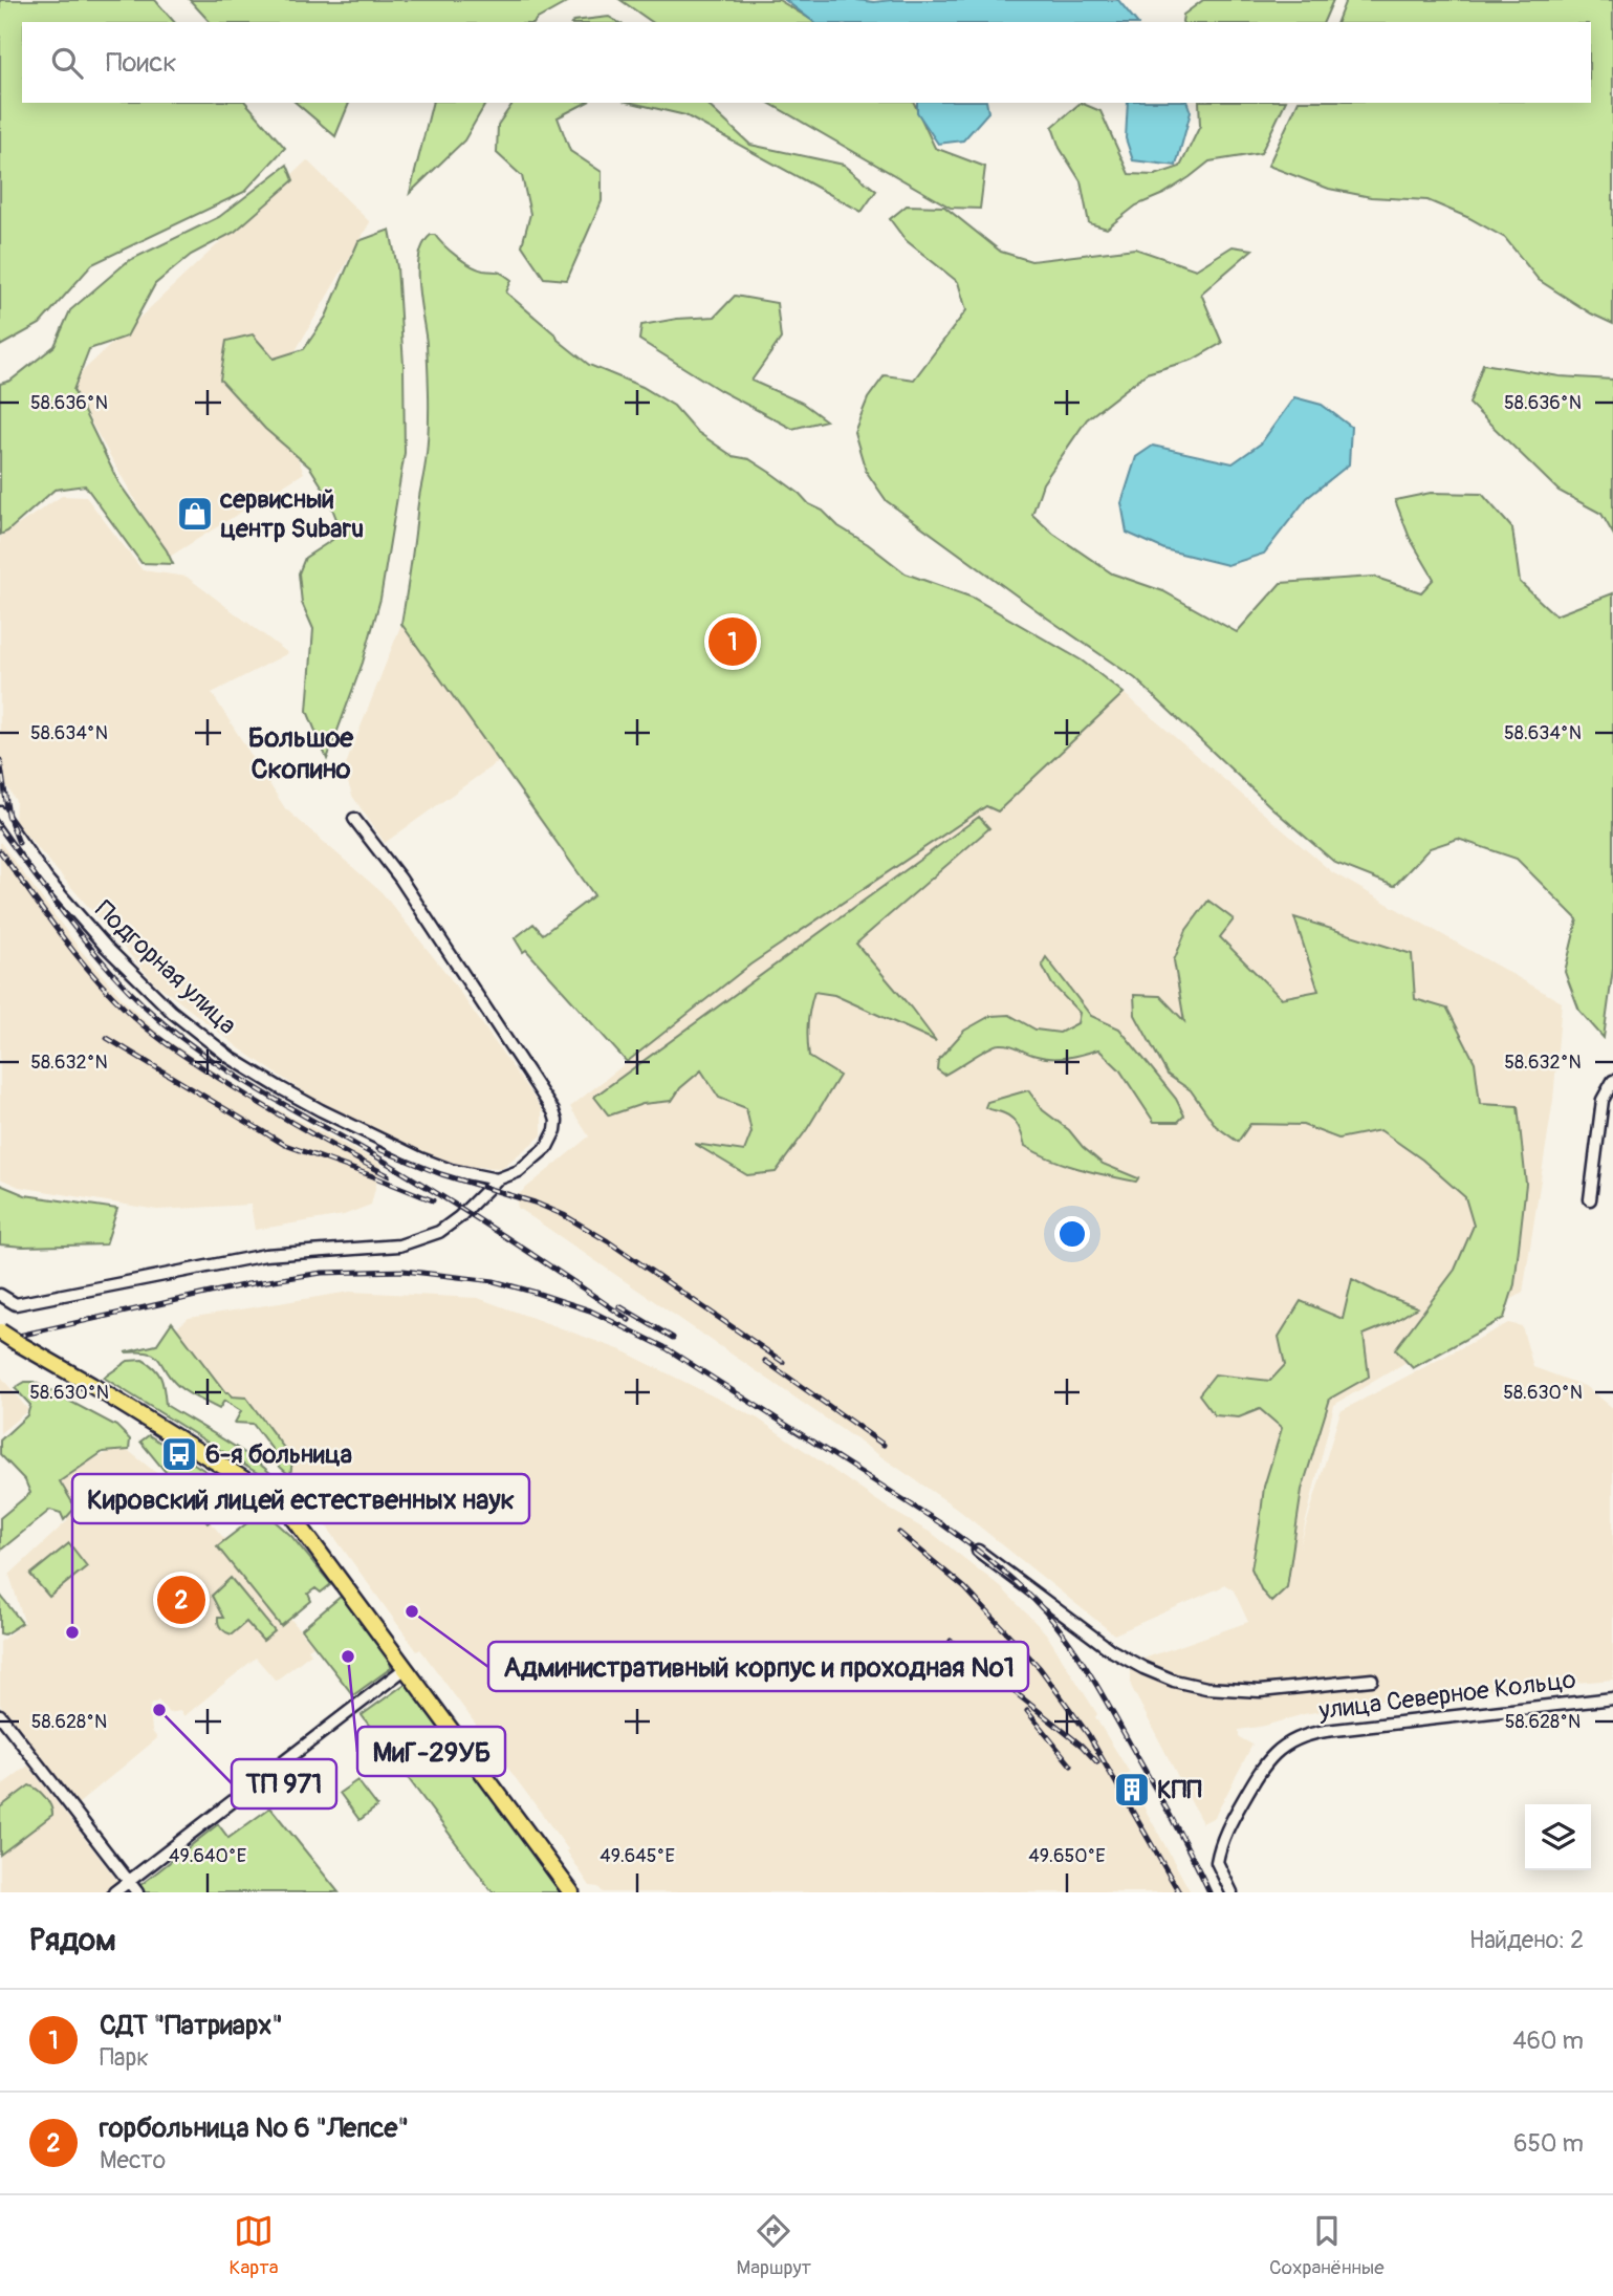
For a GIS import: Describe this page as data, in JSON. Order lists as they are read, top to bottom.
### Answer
{
  "streets": {
    "street": ["Подгорная улица", "улица Северное Кольцо"]
  },
  "districts": ["Большое Скопино"],
  "places": {
    "shop": ["сервисный центр Subaru"],
    "bus stop": ["6-я больница"],
    "other": [
      "Административный корпус и проходная №1",
      "Кировский лицей естественных наук",
      "МиГ-29УБ",
      "ТП 971"
    ],
    "building": ["КПП"]
  },
  "page": {
    "search": "Поиск",
    "pins": ["1", "2"],
    "heading": ["Рядом", "Найдено: 2"],
    "list": [
      {
        "mark": "1",
        "name": "СДТ \"Патриарх\"",
        "note": "Парк",
        "value": "460 m"
      },
      {
        "mark": "2",
        "name": "горбольница № 6 \"Лепсе\"",
        "note": "Место",
        "value": "650 m"
      }
    ],
    "nav": ["Карта", "Маршрут", "Сохранённые"]
  },
  "coordinates": [
    "58.636°N",
    "58.634°N",
    "58.632°N",
    "58.630°N",
    "58.628°N",
    "49.640°E",
    "49.645°E",
    "49.650°E"
  ]
}
